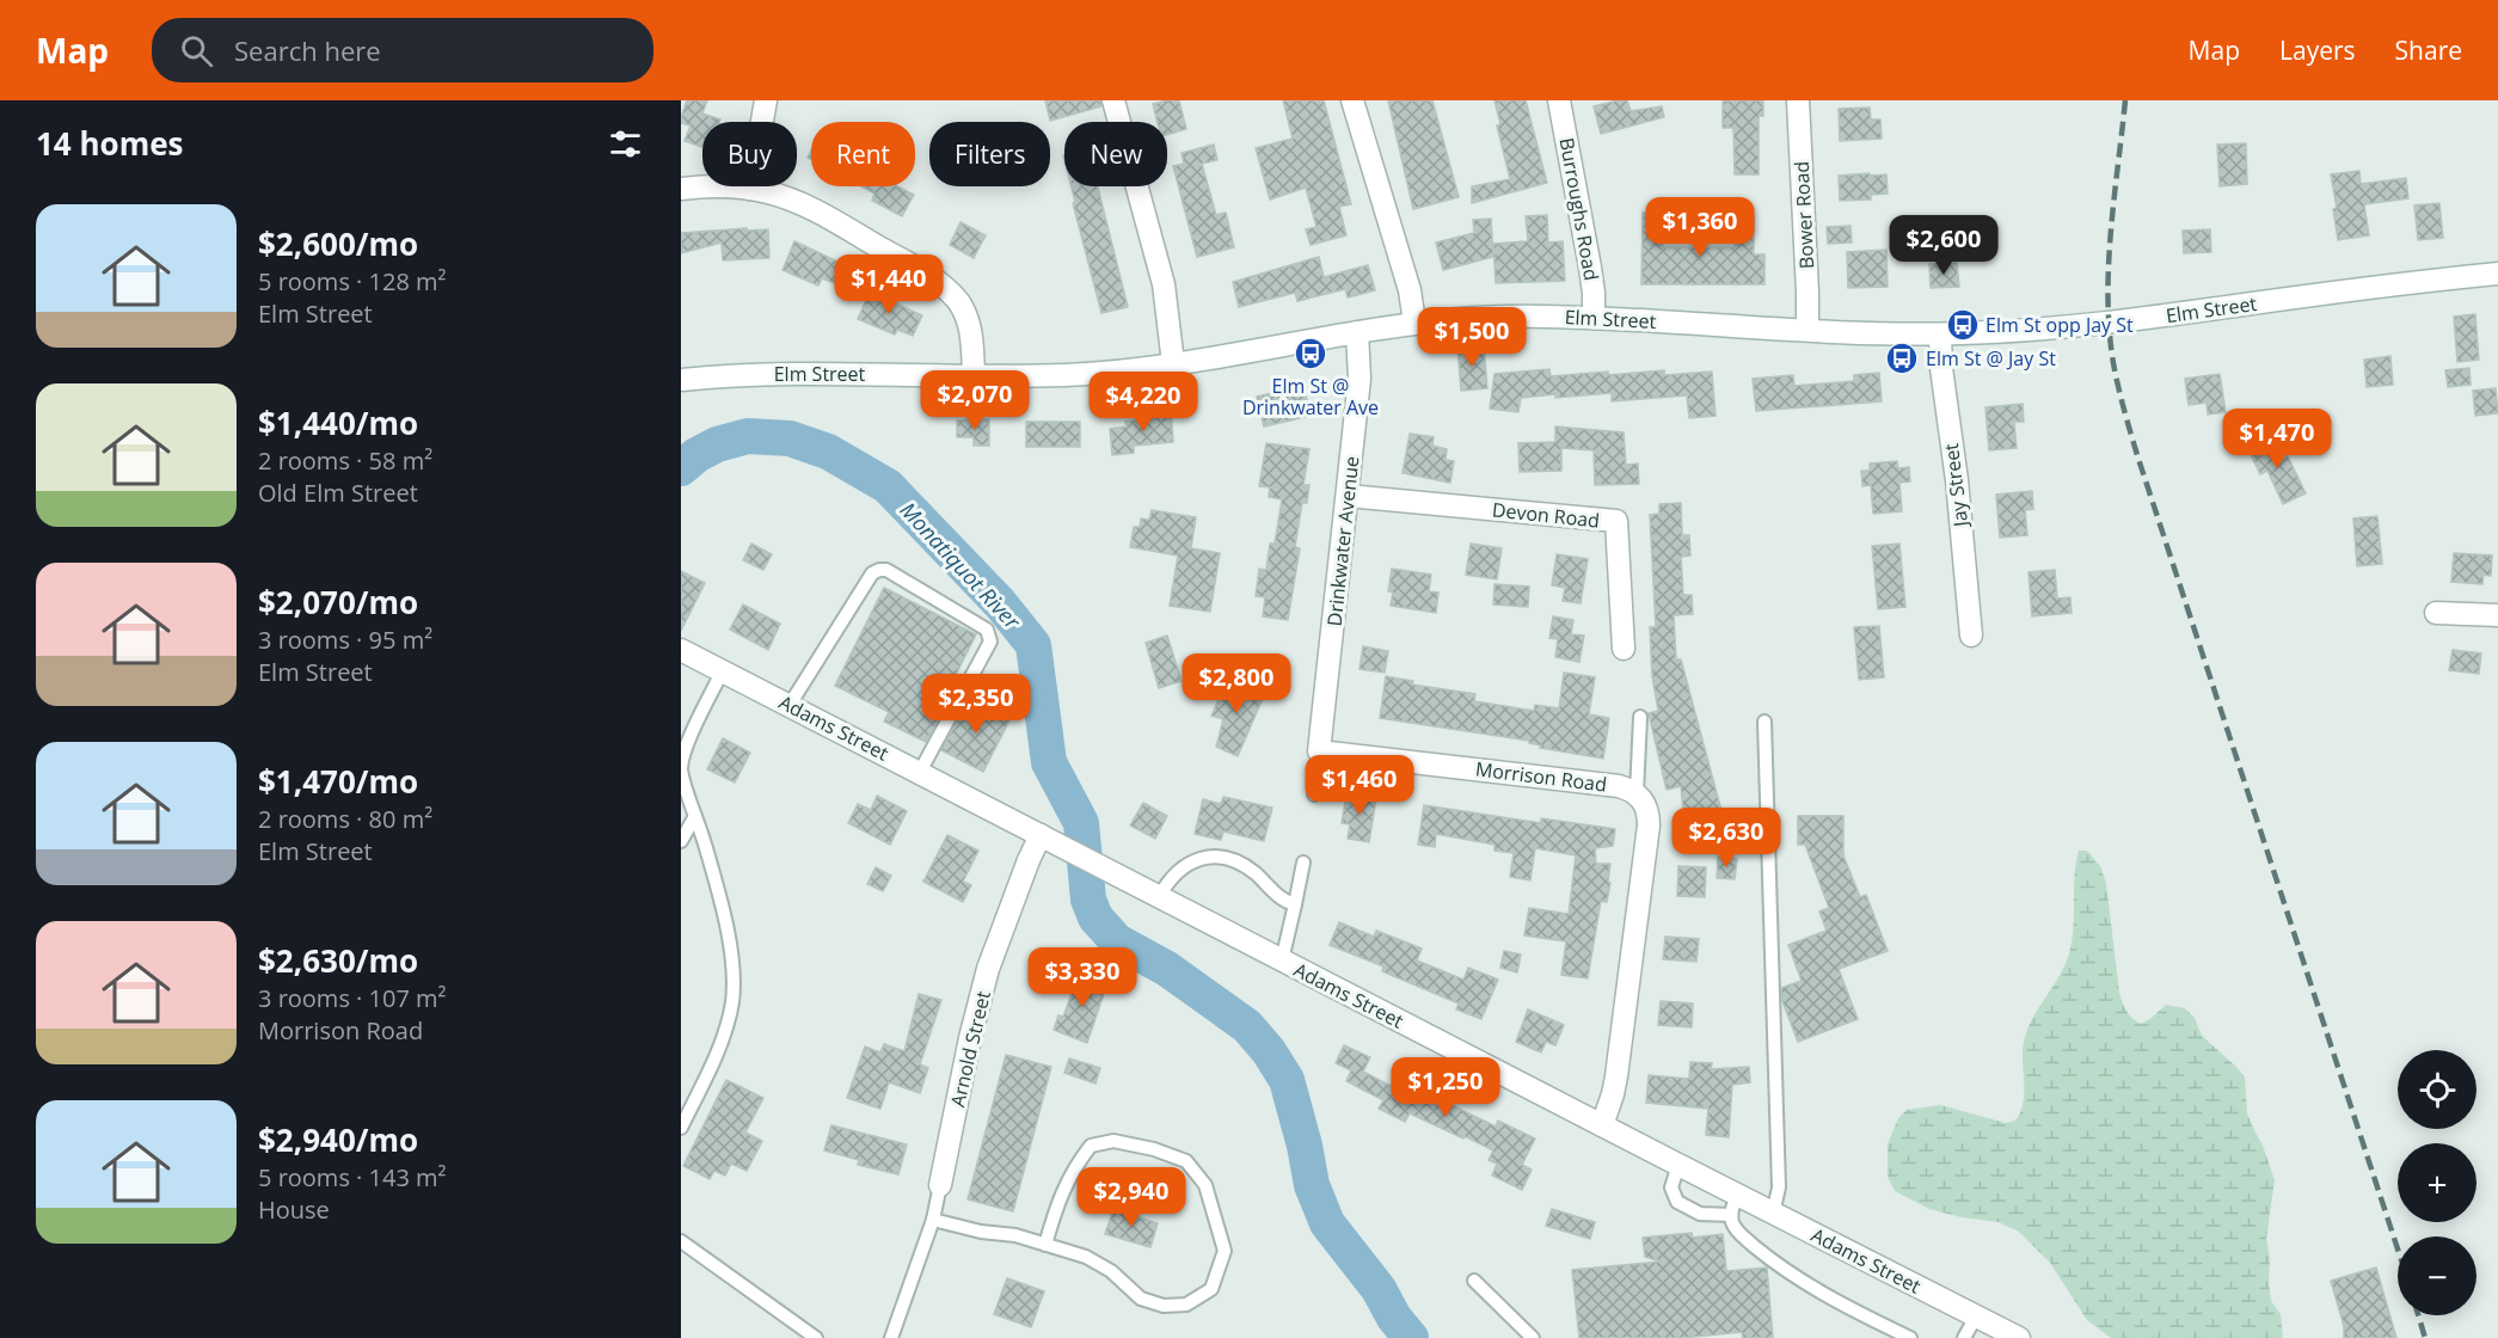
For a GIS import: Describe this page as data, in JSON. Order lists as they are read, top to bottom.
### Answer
{
  "streets": {
    "street": [
      "Burroughs Road",
      "Bower Road",
      "Elm Street",
      "Jay Street",
      "Devon Road",
      "Drinkwater Avenue",
      "Adams Street",
      "Morrison Road",
      "Arnold Street"
    ]
  },
  "crossings": [
    ["Burroughs Road", "Elm Street"],
    ["Bower Road", "Elm Street"],
    ["Elm Street", "Jay Street"],
    ["Elm Street", "Drinkwater Avenue"],
    ["Devon Road", "Drinkwater Avenue"],
    ["Drinkwater Avenue", "Morrison Road"],
    ["Adams Street", "Arnold Street"]
  ],
  "water": ["Monatiquot River"],
  "places": {
    "bus stop": ["Elm St opp Jay St", "Elm St @ Drinkwater Ave", "Elm St @ Jay St"]
  },
  "page": {
    "header": "Map",
    "search": "Search here",
    "nav": ["Map", "Layers", "Share"],
    "heading": "14 homes",
    "chip": [
      "Buy",
      "Rent",
      "Filters",
      "New"
    ],
    "list": [
      {
        "name": "$2,600/mo",
        "note": "5 rooms · 128 m² · Elm Street"
      },
      {
        "name": "$1,440/mo",
        "note": "2 rooms · 58 m² · Old Elm Street"
      },
      {
        "name": "$2,070/mo",
        "note": "3 rooms · 95 m² · Elm Street"
      },
      {
        "name": "$1,470/mo",
        "note": "2 rooms · 80 m² · Elm Street"
      },
      {
        "name": "$2,630/mo",
        "note": "3 rooms · 107 m² · Morrison Road"
      },
      {
        "name": "$2,940/mo",
        "note": "5 rooms · 143 m² · House"
      }
    ],
    "price": [
      "$1,360",
      "$2,600",
      "$1,440",
      "$1,500",
      "$2,070",
      "$4,220",
      "$1,470",
      "$2,800",
      "$2,350",
      "$1,460",
      "$2,630",
      "$3,330",
      "$1,250",
      "$2,940"
    ],
    "map_buttons": ["+", "−"]
  }
}
